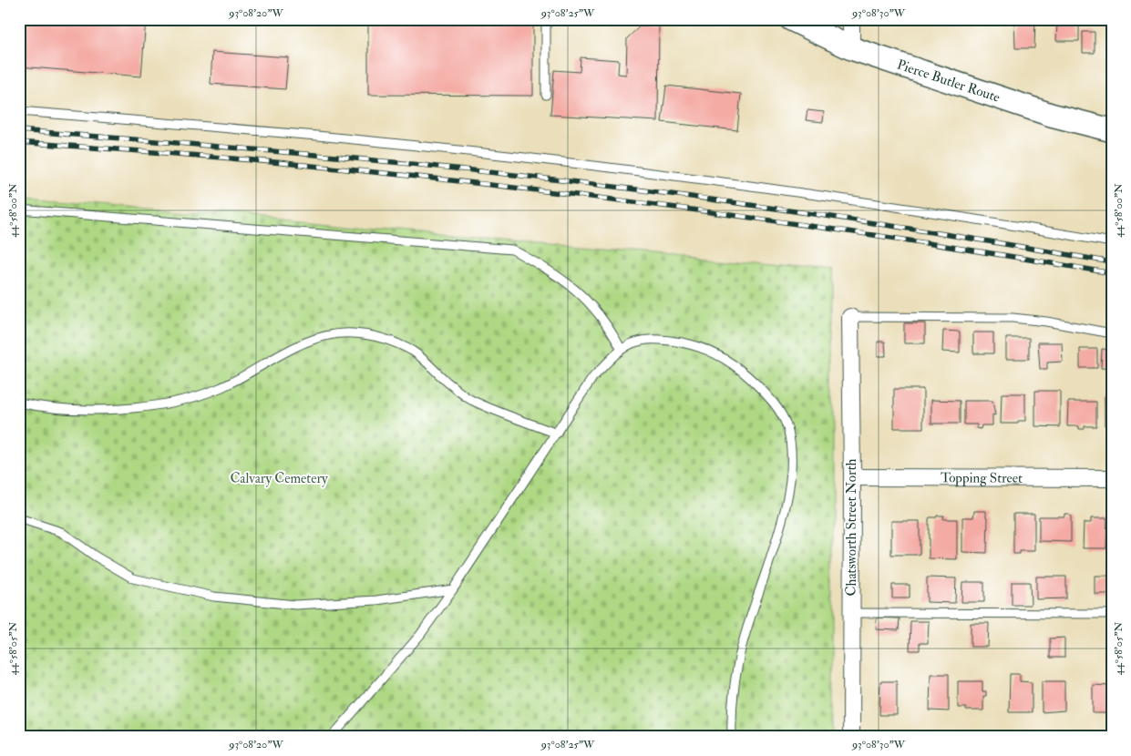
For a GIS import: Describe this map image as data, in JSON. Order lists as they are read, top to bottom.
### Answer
{
  "streets": {
    "main road": ["Pierce Butler Route"],
    "street": ["Topping Street", "Chatsworth Street North"]
  },
  "crossings": [
    ["Topping Street", "Chatsworth Street North"]
  ],
  "parks": ["Calvary Cemetery"],
  "coordinates": [
    "93°08'20\"W",
    "93°08'25\"W",
    "93°08'30\"W",
    "44°58'00\"N",
    "44°58'05\"N"
  ]
}
